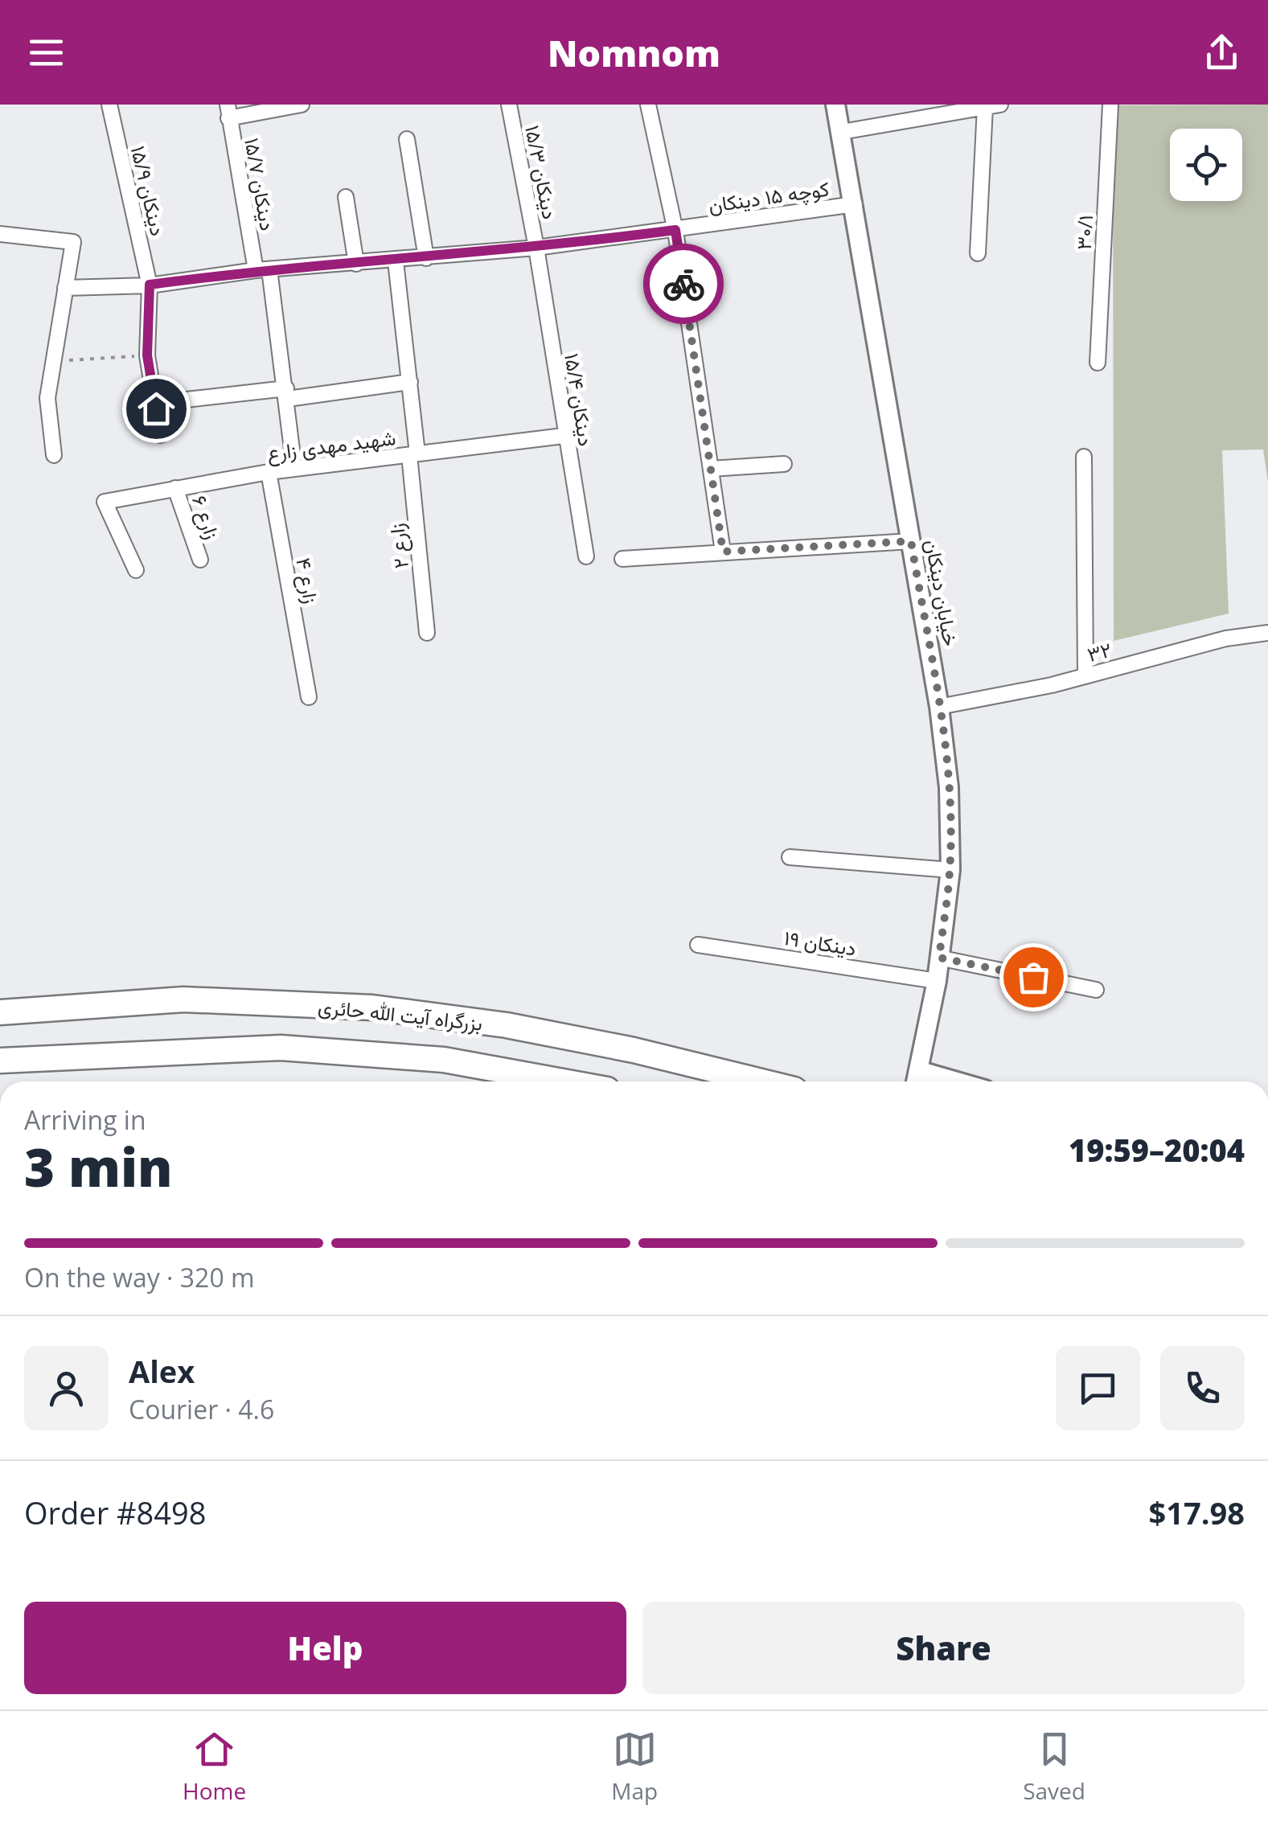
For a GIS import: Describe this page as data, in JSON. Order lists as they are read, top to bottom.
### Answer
{
  "streets": {
    "highway": ["بزرگراه آیت الله حائری"],
    "main road": ["خیابان دینکان"],
    "street": [
      "۱۵/۳ دینکان",
      "۱۵/۷ دینکان",
      "۱۵/۹ دینکان",
      "کوچه ۱۵ دینکان",
      "۳۰/۱",
      "۱۵/۴ دینکان",
      "شهید مهدی زارع",
      "۶ زارع",
      "۲ زارع",
      "۴ زارع",
      "۳۲",
      "۱۹ دینکان"
    ]
  },
  "crossings": [
    ["۱۵/۳ دینکان", "کوچه ۱۵ دینکان"],
    ["۱۵/۳ دینکان", "۱۵/۴ دینکان"],
    ["۱۵/۷ دینکان", "کوچه ۱۵ دینکان"],
    ["۱۵/۷ دینکان", "شهید مهدی زارع"],
    ["۱۵/۹ دینکان", "کوچه ۱۵ دینکان"],
    ["کوچه ۱۵ دینکان", "۱۵/۴ دینکان"],
    ["کوچه ۱۵ دینکان", "۲ زارع"],
    ["کوچه ۱۵ دینکان", "خیابان دینکان"],
    ["۱۵/۴ دینکان", "شهید مهدی زارع"],
    ["شهید مهدی زارع", "۶ زارع"],
    ["شهید مهدی زارع", "۲ زارع"],
    ["شهید مهدی زارع", "۴ زارع"],
    ["خیابان دینکان", "۳۲"],
    ["خیابان دینکان", "۱۹ دینکان"]
  ],
  "page": {
    "header": "Nomnom",
    "heading": ["3 min", "Arriving in", "19:59–20:04"],
    "panel": [
      "Alex",
      "Courier · 4.6",
      "Order #8498",
      "$17.98"
    ],
    "bar": "On the way · 320 m",
    "buttons": ["Help", "Share"],
    "tabs": ["Home", "Map", "Saved"]
  }
}
